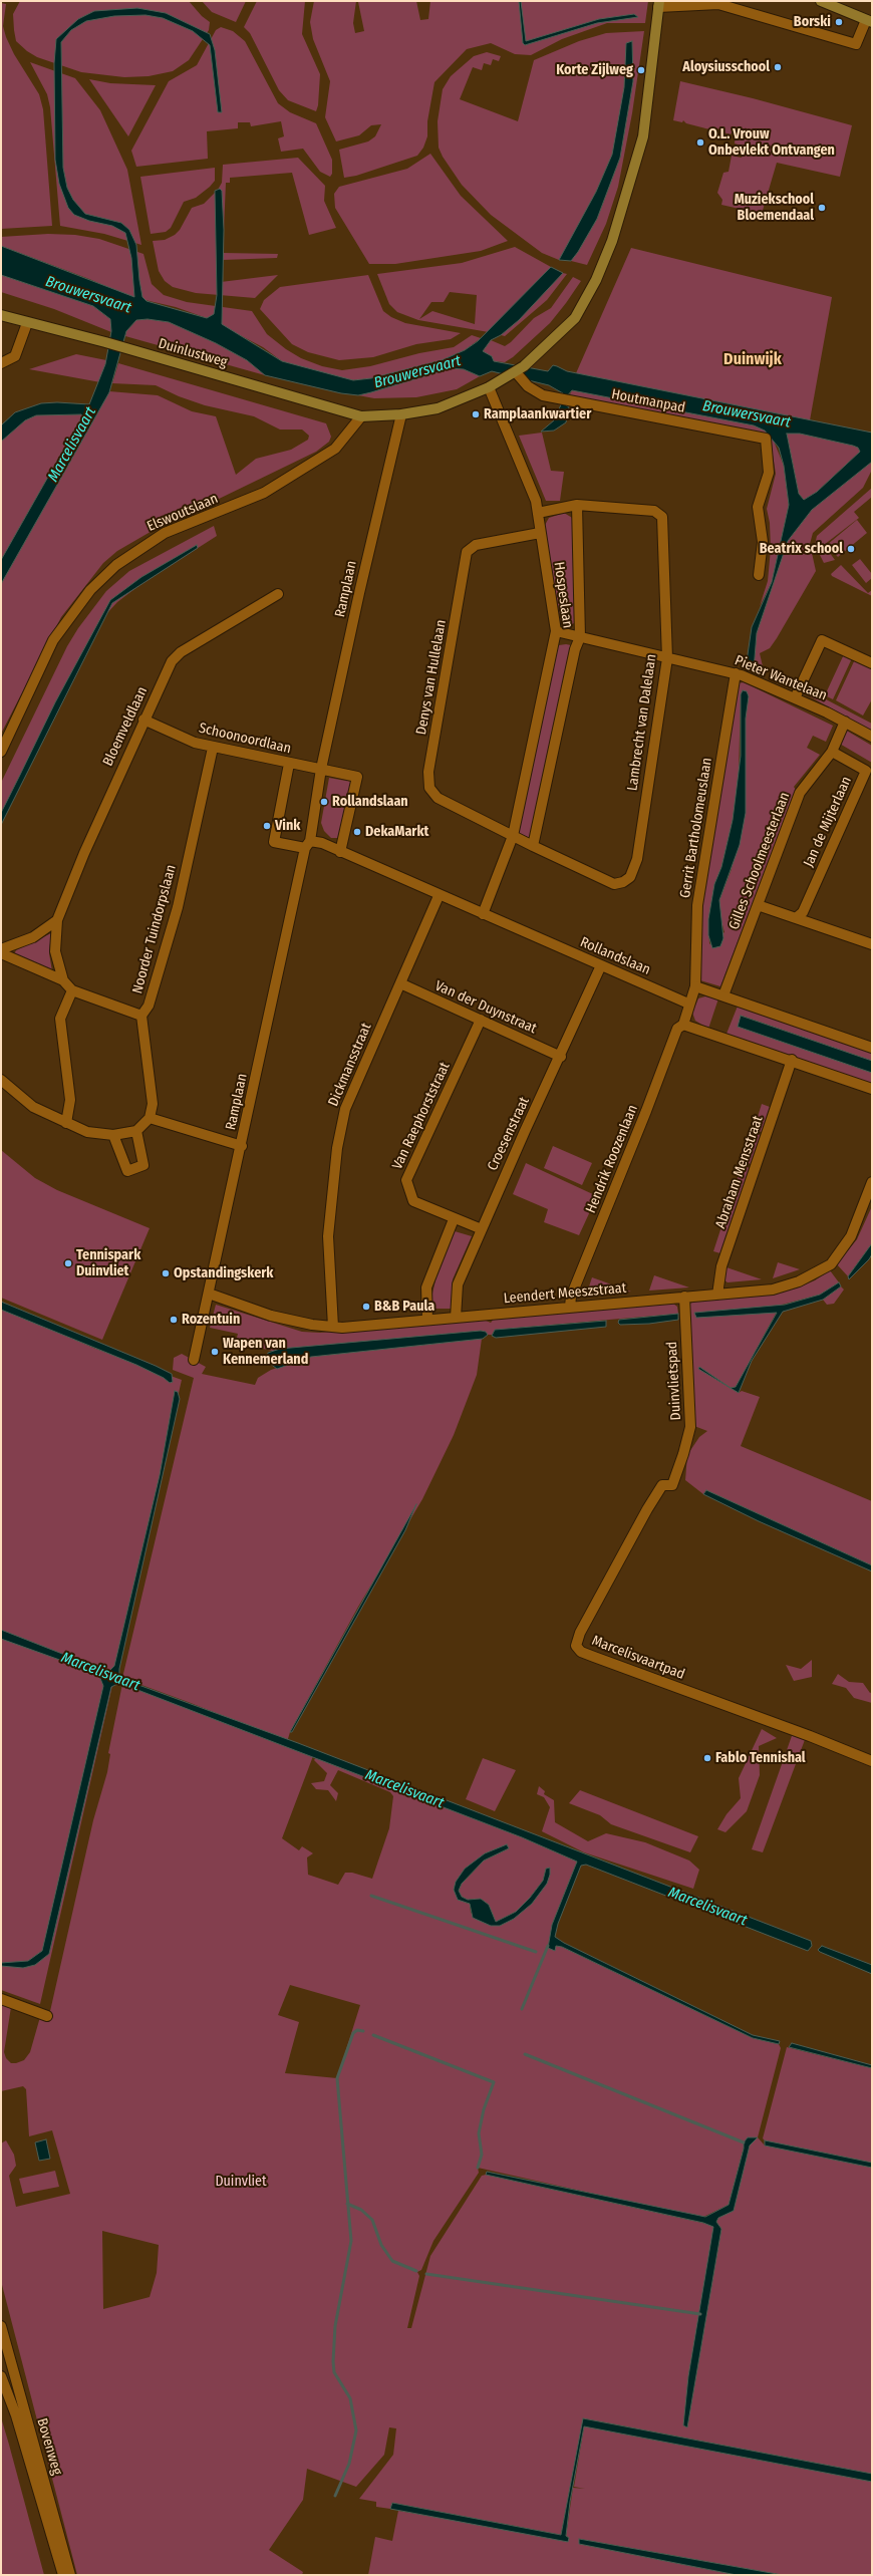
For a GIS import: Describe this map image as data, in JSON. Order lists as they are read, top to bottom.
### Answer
{
  "streets": {
    "main road": ["Duinlustweg"],
    "street": [
      "Houtmanpad",
      "Elswoutslaan",
      "Ramplaan",
      "Hospeslaan",
      "Denys van Hullelaan",
      "Pieter Wantelaan",
      "Lambrecht van Dalelaan",
      "Bloemveldlaan",
      "Schoonoordlaan",
      "Jan de Mijterlaan",
      "Gerrit Bartholomeuslaan",
      "Gilles Schoolmeesterlaan",
      "Noorder Tuindorpslaan",
      "Rollandslaan",
      "Van der Duynstraat",
      "Dickmansstraat",
      "Van Raephorststraat",
      "Croesenstraat",
      "Hendrik Roozenlaan",
      "Abraham Mensstraat",
      "Leendert Meeszstraat",
      "Duinvlietspad",
      "Marcelisvaartpad",
      "Bovenweg"
    ]
  },
  "crossings": [
    ["Duinlustweg", "Elswoutslaan"],
    ["Duinlustweg", "Ramplaan"],
    ["Ramplaan", "Schoonoordlaan"],
    ["Ramplaan", "Rollandslaan"],
    ["Ramplaan", "Leendert Meeszstraat"],
    ["Hospeslaan", "Denys van Hullelaan"],
    ["Hospeslaan", "Pieter Wantelaan"],
    ["Hospeslaan", "Lambrecht van Dalelaan"],
    ["Hospeslaan", "Rollandslaan"],
    ["Pieter Wantelaan", "Lambrecht van Dalelaan"],
    ["Pieter Wantelaan", "Gerrit Bartholomeuslaan"],
    ["Pieter Wantelaan", "Gilles Schoolmeesterlaan"],
    ["Bloemveldlaan", "Schoonoordlaan"],
    ["Schoonoordlaan", "Noorder Tuindorpslaan"],
    ["Jan de Mijterlaan", "Gilles Schoolmeesterlaan"],
    ["Rollandslaan", "Dickmansstraat"],
    ["Rollandslaan", "Croesenstraat"],
    ["Van der Duynstraat", "Dickmansstraat"],
    ["Van der Duynstraat", "Van Raephorststraat"],
    ["Van der Duynstraat", "Croesenstraat"],
    ["Dickmansstraat", "Leendert Meeszstraat"],
    ["Van Raephorststraat", "Croesenstraat"],
    ["Croesenstraat", "Leendert Meeszstraat"],
    ["Hendrik Roozenlaan", "Leendert Meeszstraat"],
    ["Abraham Mensstraat", "Leendert Meeszstraat"],
    ["Leendert Meeszstraat", "Duinvlietspad"],
    ["Duinvlietspad", "Marcelisvaartpad"]
  ],
  "districts": ["Duinwijk"],
  "water": ["Brouwersvaart", "Marcelisvaart"],
  "parks": ["Duinvliet"],
  "places": [
    "Borski",
    "Aloysiusschool",
    "Korte Zijlweg",
    "O.L. Vrouw Onbevlekt Ontvangen",
    "Muziekschool Bloemendaal",
    "Ramplaankwartier",
    "Beatrix school",
    "Rollandslaan",
    "Vink",
    "DekaMarkt",
    "Tennispark Duinvliet",
    "Opstandingskerk",
    "B&B Paula",
    "Rozentuin",
    "Wapen van Kennemerland",
    "Fablo Tennishal"
  ]
}
